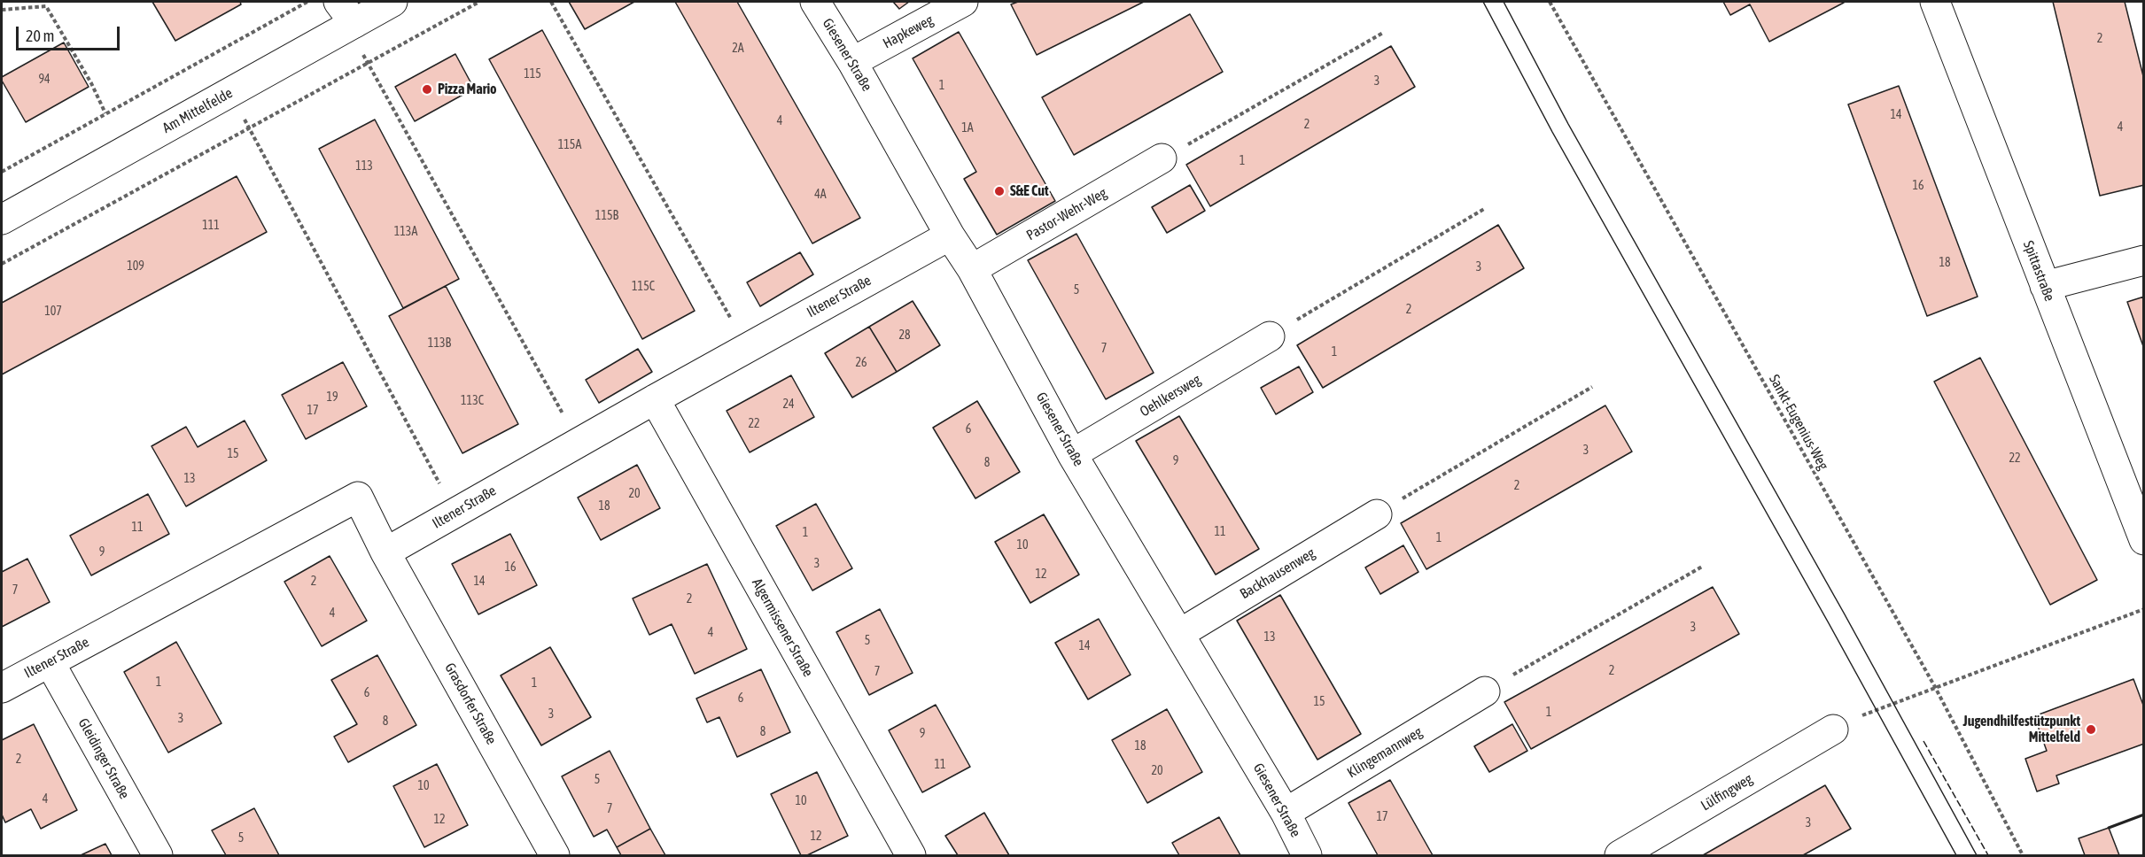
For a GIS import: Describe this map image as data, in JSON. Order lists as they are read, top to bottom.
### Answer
{
  "streets": {
    "street": [
      "Hapkeweg",
      "Giesener Straße",
      "Am Mittelfelde",
      "Pastor-Wehr-Weg",
      "Spittastraße",
      "Iltener Straße",
      "Oehlkersweg",
      "Backhausenweg",
      "Algermissener Straße",
      "Grasdorfer Straße",
      "Klingemannweg",
      "Gleidinger Straße",
      "Lülfingweg"
    ],
    "path": ["Sankt-Eugenius-Weg"]
  },
  "crossings": [
    ["Hapkeweg", "Giesener Straße"],
    ["Giesener Straße", "Pastor-Wehr-Weg"],
    ["Giesener Straße", "Iltener Straße"],
    ["Giesener Straße", "Oehlkersweg"],
    ["Giesener Straße", "Backhausenweg"],
    ["Giesener Straße", "Klingemannweg"],
    ["Iltener Straße", "Algermissener Straße"],
    ["Iltener Straße", "Grasdorfer Straße"],
    ["Iltener Straße", "Gleidinger Straße"]
  ],
  "places": ["Pizza Mario", "S&E Cut", "Jugendhilfestützpunkt Mittelfeld"],
  "house_numbers": [
    "2",
    "2A",
    "115",
    "94",
    "3",
    "1",
    "14",
    "4",
    "2",
    "4",
    "1A",
    "115A",
    "1",
    "113",
    "16",
    "4A",
    "115B",
    "111",
    "113A",
    "18",
    "109",
    "3",
    "115C",
    "5",
    "2",
    "107",
    "28",
    "113B",
    "7",
    "1",
    "26",
    "19",
    "113C",
    "24",
    "17",
    "22",
    "6",
    "3",
    "15",
    "22",
    "9",
    "8",
    "13",
    "2",
    "20",
    "18",
    "11",
    "11",
    "1",
    "1",
    "10",
    "9",
    "3",
    "16",
    "12",
    "2",
    "14",
    "7",
    "2",
    "4",
    "3",
    "4",
    "13",
    "5",
    "14",
    "2",
    "7",
    "1",
    "1",
    "6",
    "6",
    "15",
    "1",
    "3",
    "3",
    "8",
    "8",
    "9",
    "18",
    "2",
    "11",
    "20",
    "5",
    "10",
    "4",
    "10",
    "7",
    "17",
    "12",
    "3",
    "12",
    "5"
  ],
  "scale_bar": "20 m"
}
